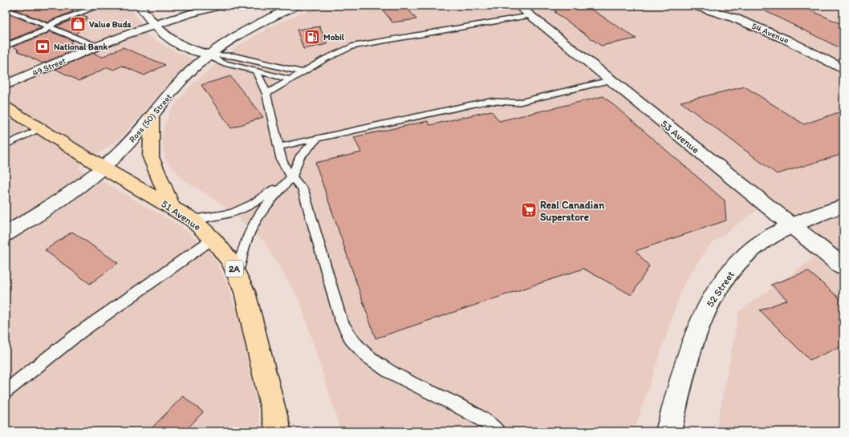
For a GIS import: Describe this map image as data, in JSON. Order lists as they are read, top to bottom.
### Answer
{
  "streets": {
    "main road": ["51 Avenue", "2A"],
    "street": [
      "54 Avenue",
      "49 Street",
      "Ross (50) Street",
      "53 Avenue",
      "52 Street"
    ]
  },
  "crossings": [
    ["Ross (50) Street", "51 Avenue"],
    ["53 Avenue", "52 Street"]
  ],
  "places": {
    "shop": ["Value Buds"],
    "fuel station": ["Mobil"],
    "bank": ["National Bank"],
    "supermarket": ["Real Canadian Superstore"]
  }
}
